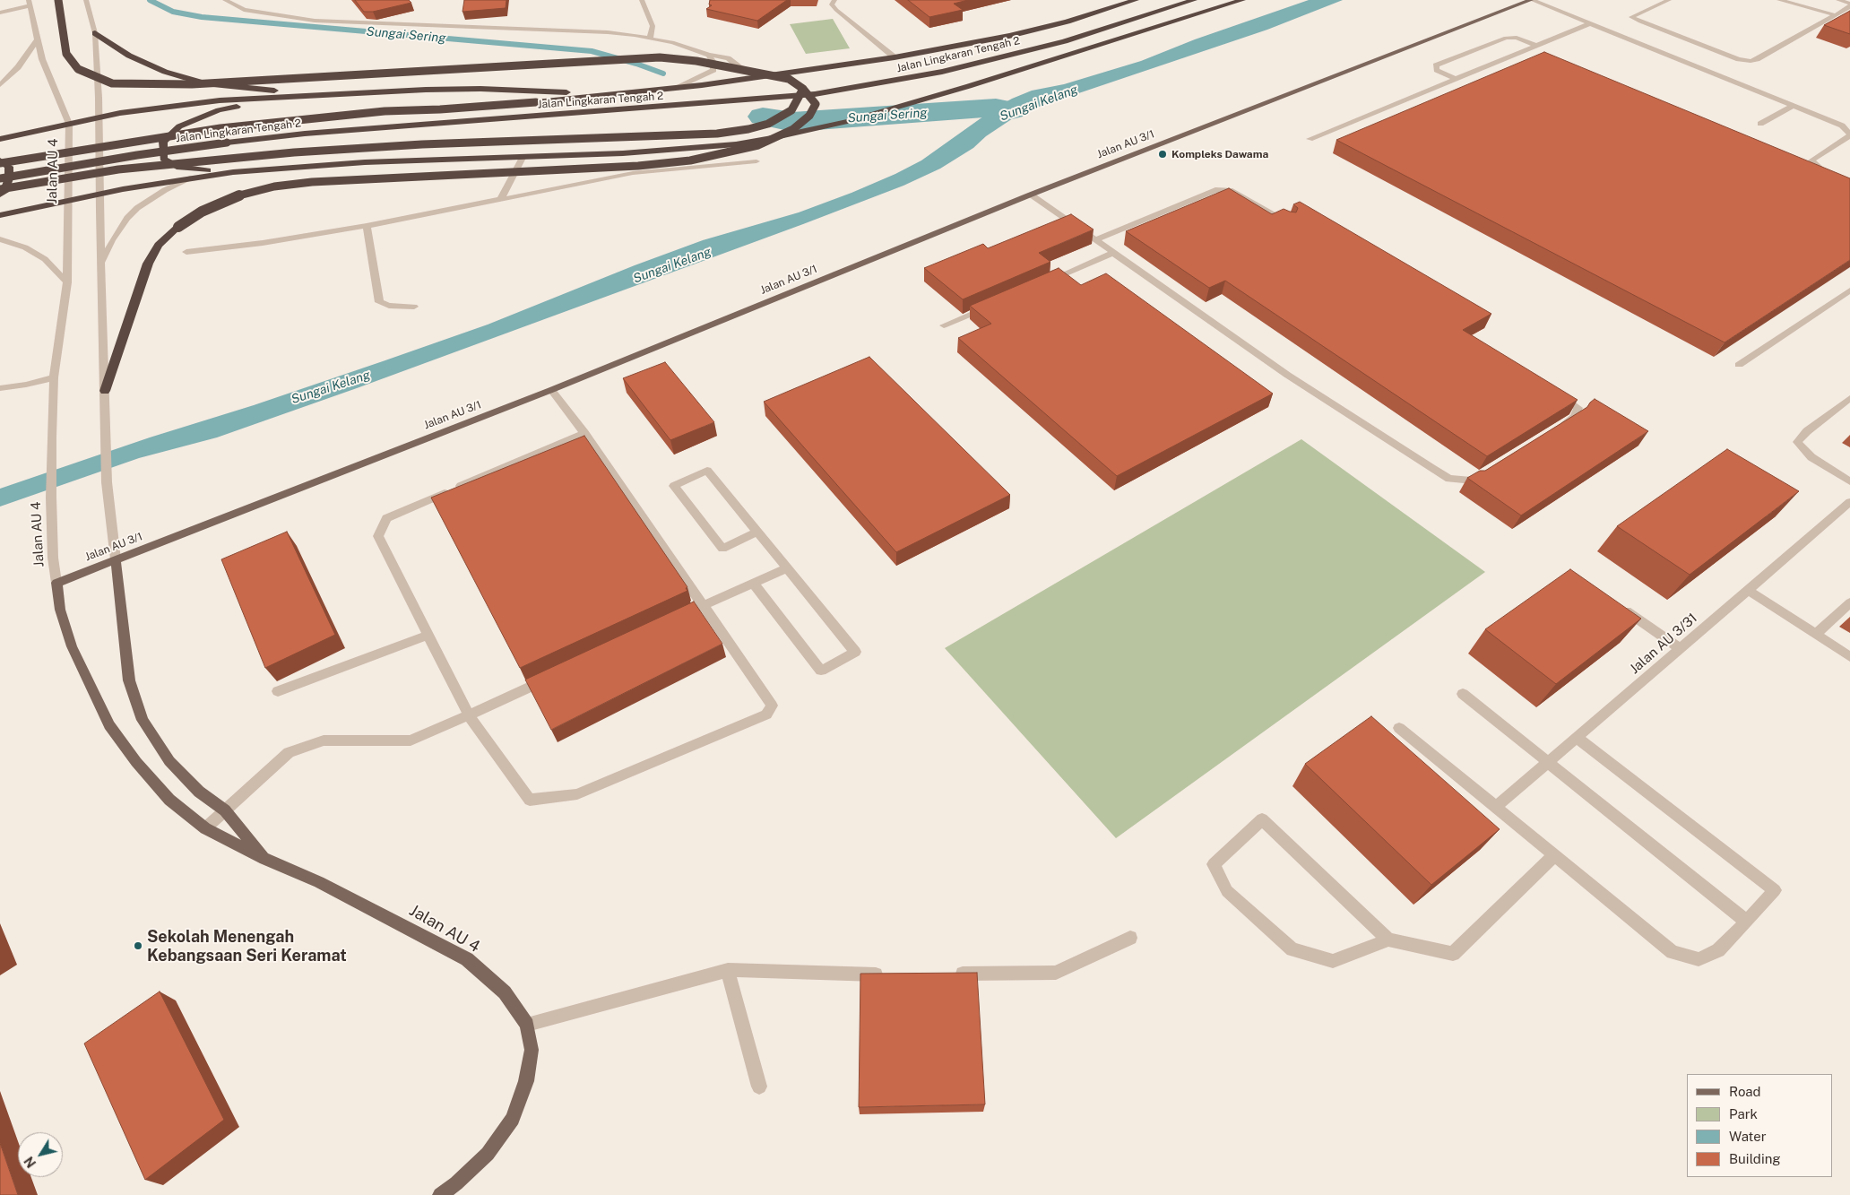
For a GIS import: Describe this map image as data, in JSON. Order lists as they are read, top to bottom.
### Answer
{
  "streets": {
    "highway": ["Jalan Lingkaran Tengah 2"],
    "main road": ["Jalan AU 3/1", "Jalan AU 4"],
    "street": ["Jalan AU 3/31"]
  },
  "crossings": [
    ["Jalan AU 3/1", "Jalan AU 4"]
  ],
  "water": ["Sungai Sering", "Sungai Kelang"],
  "places": ["Kompleks Dawama", "Sekolah Menengah Kebangsaan Seri Keramat"],
  "legend": [
    "Road",
    "Park",
    "Water",
    "Building"
  ],
  "north": "bottom left"
}
